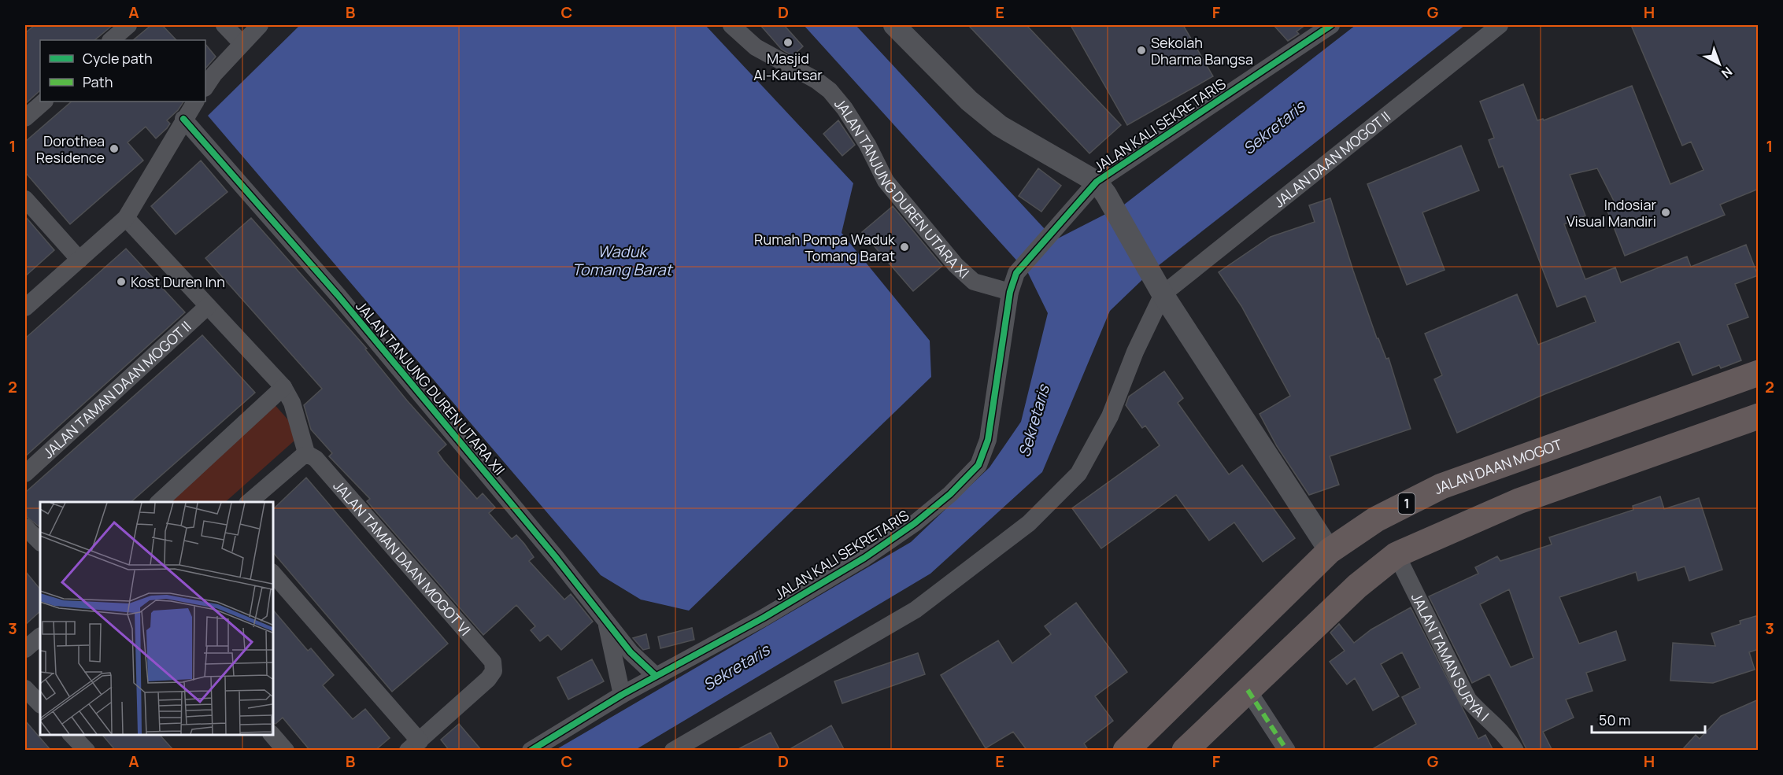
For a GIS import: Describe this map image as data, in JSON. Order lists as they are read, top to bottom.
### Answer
{
  "streets": {
    "highway": ["JALAN DAAN MOGOT", "1"],
    "street": [
      "JALAN KALI SEKRETARIS",
      "JALAN DAAN MOGOT II",
      "JALAN TANJUNG DUREN UTARA XI",
      "JALAN TANJUNG DUREN UTARA XII",
      "JALAN TAMAN DAAN MOGOT II",
      "JALAN TAMAN DAAN MOGOT VI",
      "JALAN TAMAN SURYA I"
    ]
  },
  "crossings": [
    ["JALAN KALI SEKRETARIS", "JALAN TANJUNG DUREN UTARA XI"],
    ["JALAN KALI SEKRETARIS", "JALAN TANJUNG DUREN UTARA XII"]
  ],
  "water": ["Sekretaris", "Waduk Tomang Barat"],
  "places": [
    "Masjid Al-Kautsar",
    "Sekolah Dharma Bangsa",
    "Dorothea Residence",
    "Indosiar Visual Mandiri",
    "Rumah Pompa Waduk Tomang Barat",
    "Kost Duren Inn"
  ],
  "legend": ["Cycle path", "Path"],
  "scale_bar": "50 m",
  "north": "bottom right",
  "grid": {
    "columns": [
      "A",
      "B",
      "C",
      "D",
      "E",
      "F",
      "G",
      "H"
    ],
    "rows": ["1", "2", "3"]
  }
}
